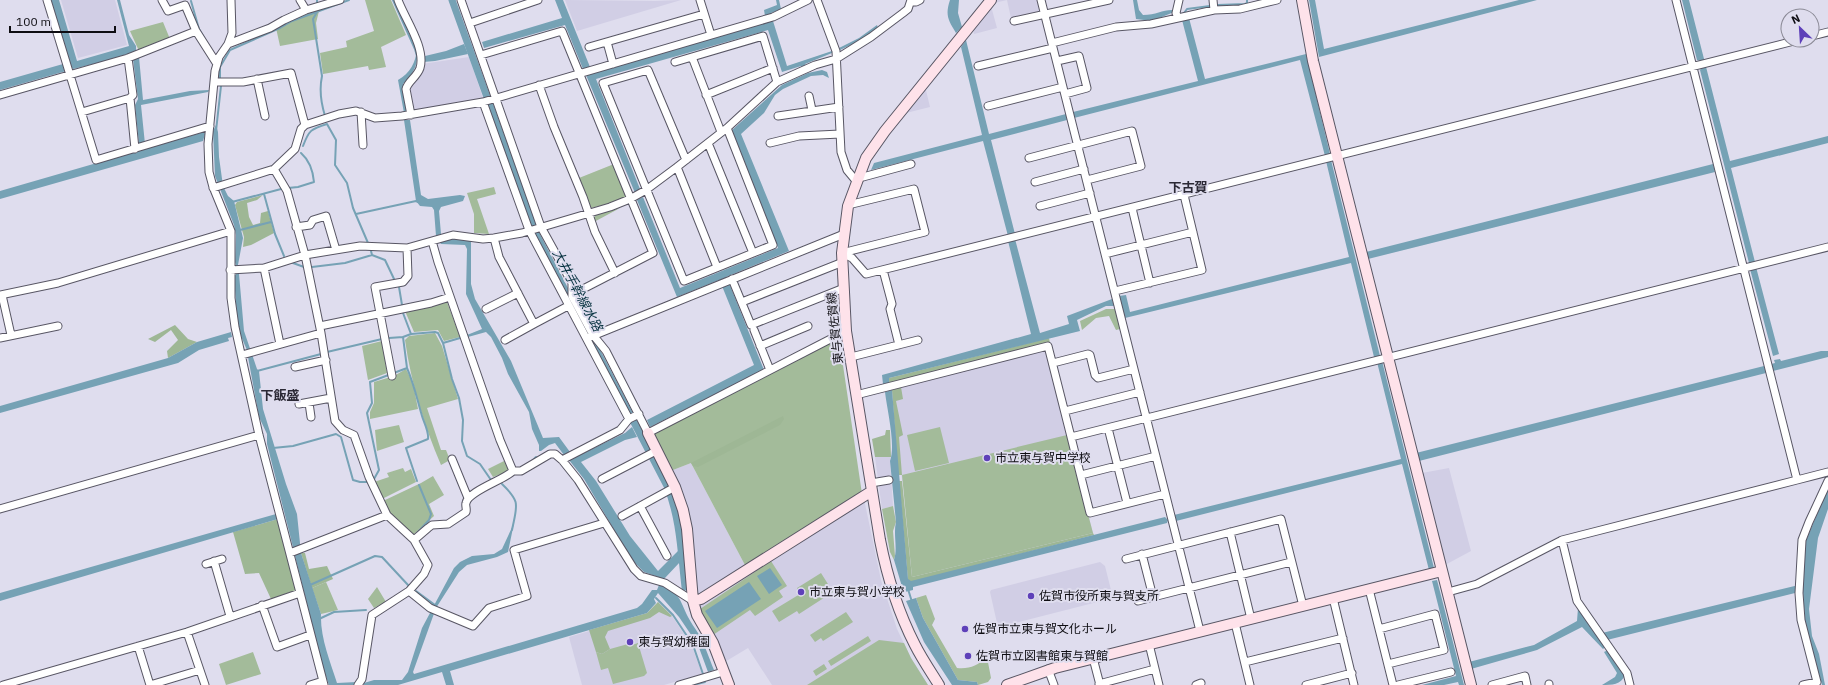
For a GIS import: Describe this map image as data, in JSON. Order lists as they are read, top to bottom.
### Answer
{
  "streets": {
    "street": ["東与賀佐賀線"]
  },
  "districts": ["下古賀", "下飯盛"],
  "water": ["大井手幹線水路"],
  "places": [
    "市立東与賀中学校",
    "市立東与賀小学校",
    "佐賀市役所東与賀支所",
    "佐賀市立東与賀文化ホール",
    "東与賀幼稚園",
    "佐賀市立図書館東与賀館"
  ],
  "scale_bar": "100 m",
  "north": "top left"
}
